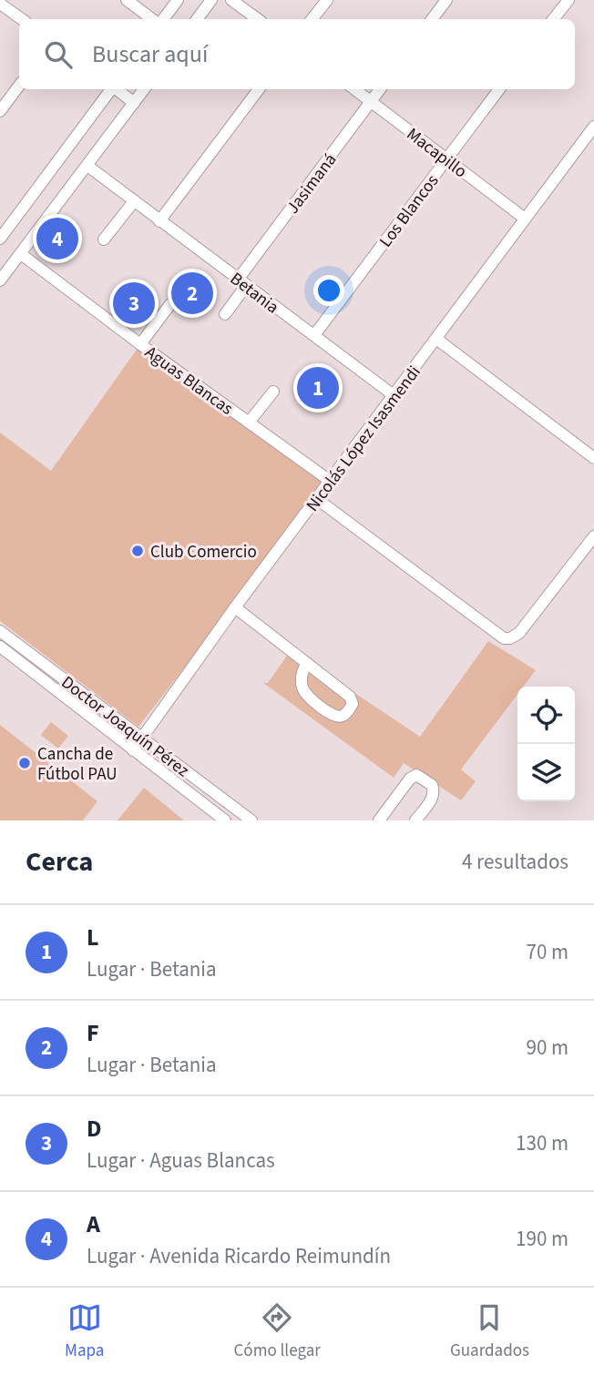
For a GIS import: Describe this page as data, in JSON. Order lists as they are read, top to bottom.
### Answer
{
  "streets": {
    "street": [
      "Macapillo",
      "Jasimaná",
      "Los Blancos",
      "Betania",
      "Aguas Blancas",
      "Nicolás López Isasmendi",
      "Doctor Joaquín Pérez"
    ]
  },
  "crossings": [
    ["Macapillo", "Jasimaná"],
    ["Macapillo", "Los Blancos"],
    ["Macapillo", "Nicolás López Isasmendi"],
    ["Jasimaná", "Betania"],
    ["Los Blancos", "Betania"],
    ["Betania", "Nicolás López Isasmendi"],
    ["Aguas Blancas", "Nicolás López Isasmendi"],
    ["Nicolás López Isasmendi", "Doctor Joaquín Pérez"]
  ],
  "places": ["Club Comercio", "Cancha de Fútbol PAU"],
  "page": {
    "search": "Buscar aquí",
    "pins": [
      "4",
      "2",
      "3",
      "1"
    ],
    "heading": ["Cerca", "4 resultados"],
    "list": [
      {
        "mark": "1",
        "name": "L",
        "note": "Lugar · Betania",
        "value": "70 m"
      },
      {
        "mark": "2",
        "name": "F",
        "note": "Lugar · Betania",
        "value": "90 m"
      },
      {
        "mark": "3",
        "name": "D",
        "note": "Lugar · Aguas Blancas",
        "value": "130 m"
      },
      {
        "mark": "4",
        "name": "A",
        "note": "Lugar · Avenida Ricardo Reimundín",
        "value": "190 m"
      }
    ],
    "nav": ["Mapa", "Cómo llegar", "Guardados"]
  }
}
